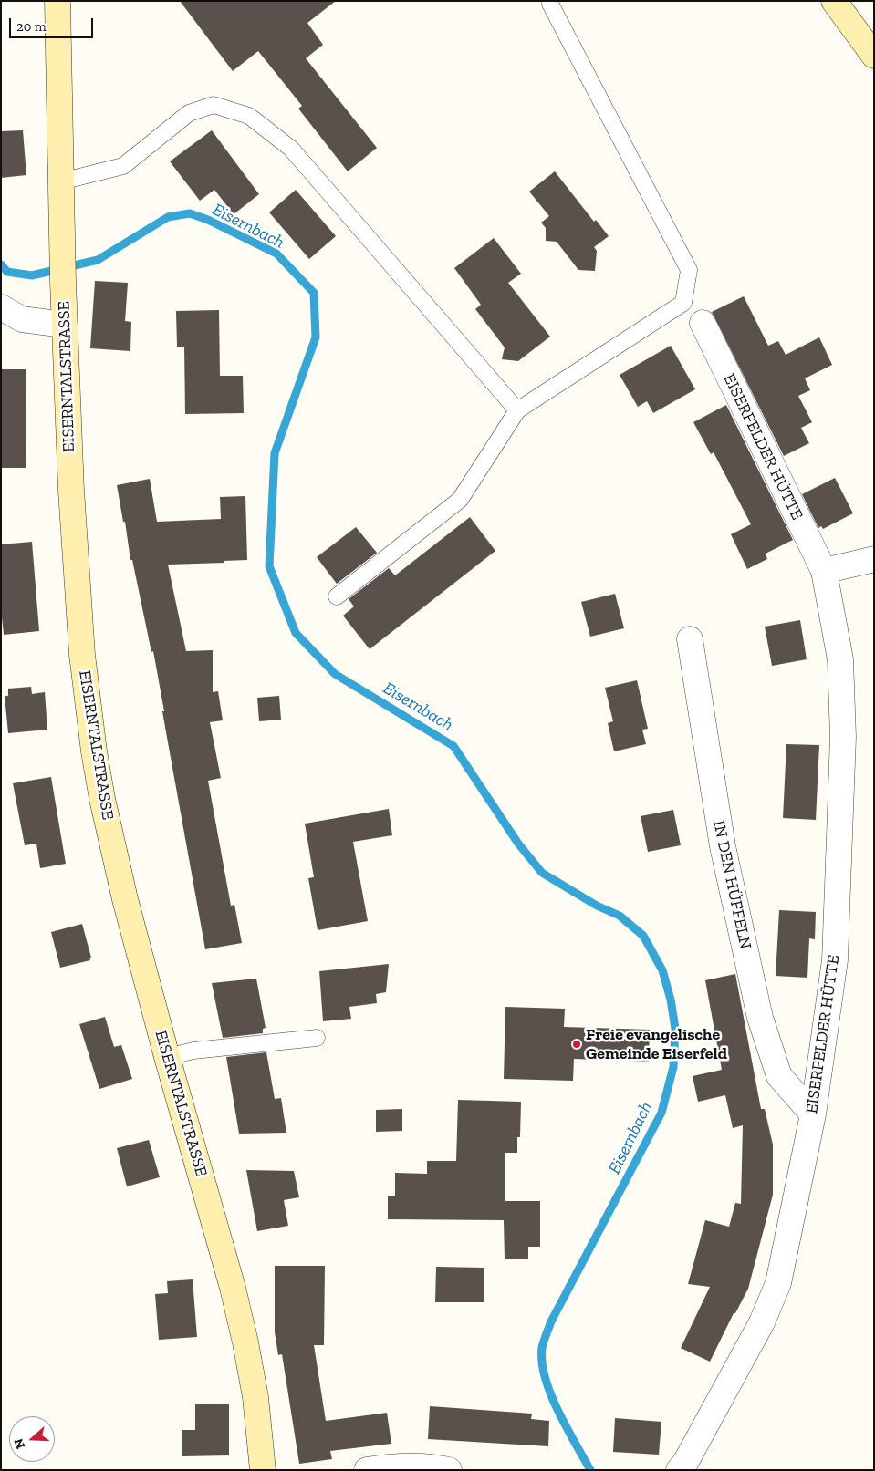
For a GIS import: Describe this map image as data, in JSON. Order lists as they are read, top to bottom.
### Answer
{
  "streets": {
    "main road": ["EISERNTALSTRASSE"],
    "street": ["EISERFELDER HÜTTE", "IN DEN HÜFFELN"]
  },
  "crossings": [
    ["EISERFELDER HÜTTE", "IN DEN HÜFFELN"]
  ],
  "water": ["Eisernbach"],
  "places": ["Freie evangelische Gemeinde Eiserfeld"],
  "scale_bar": "20 m",
  "north": "left"
}
